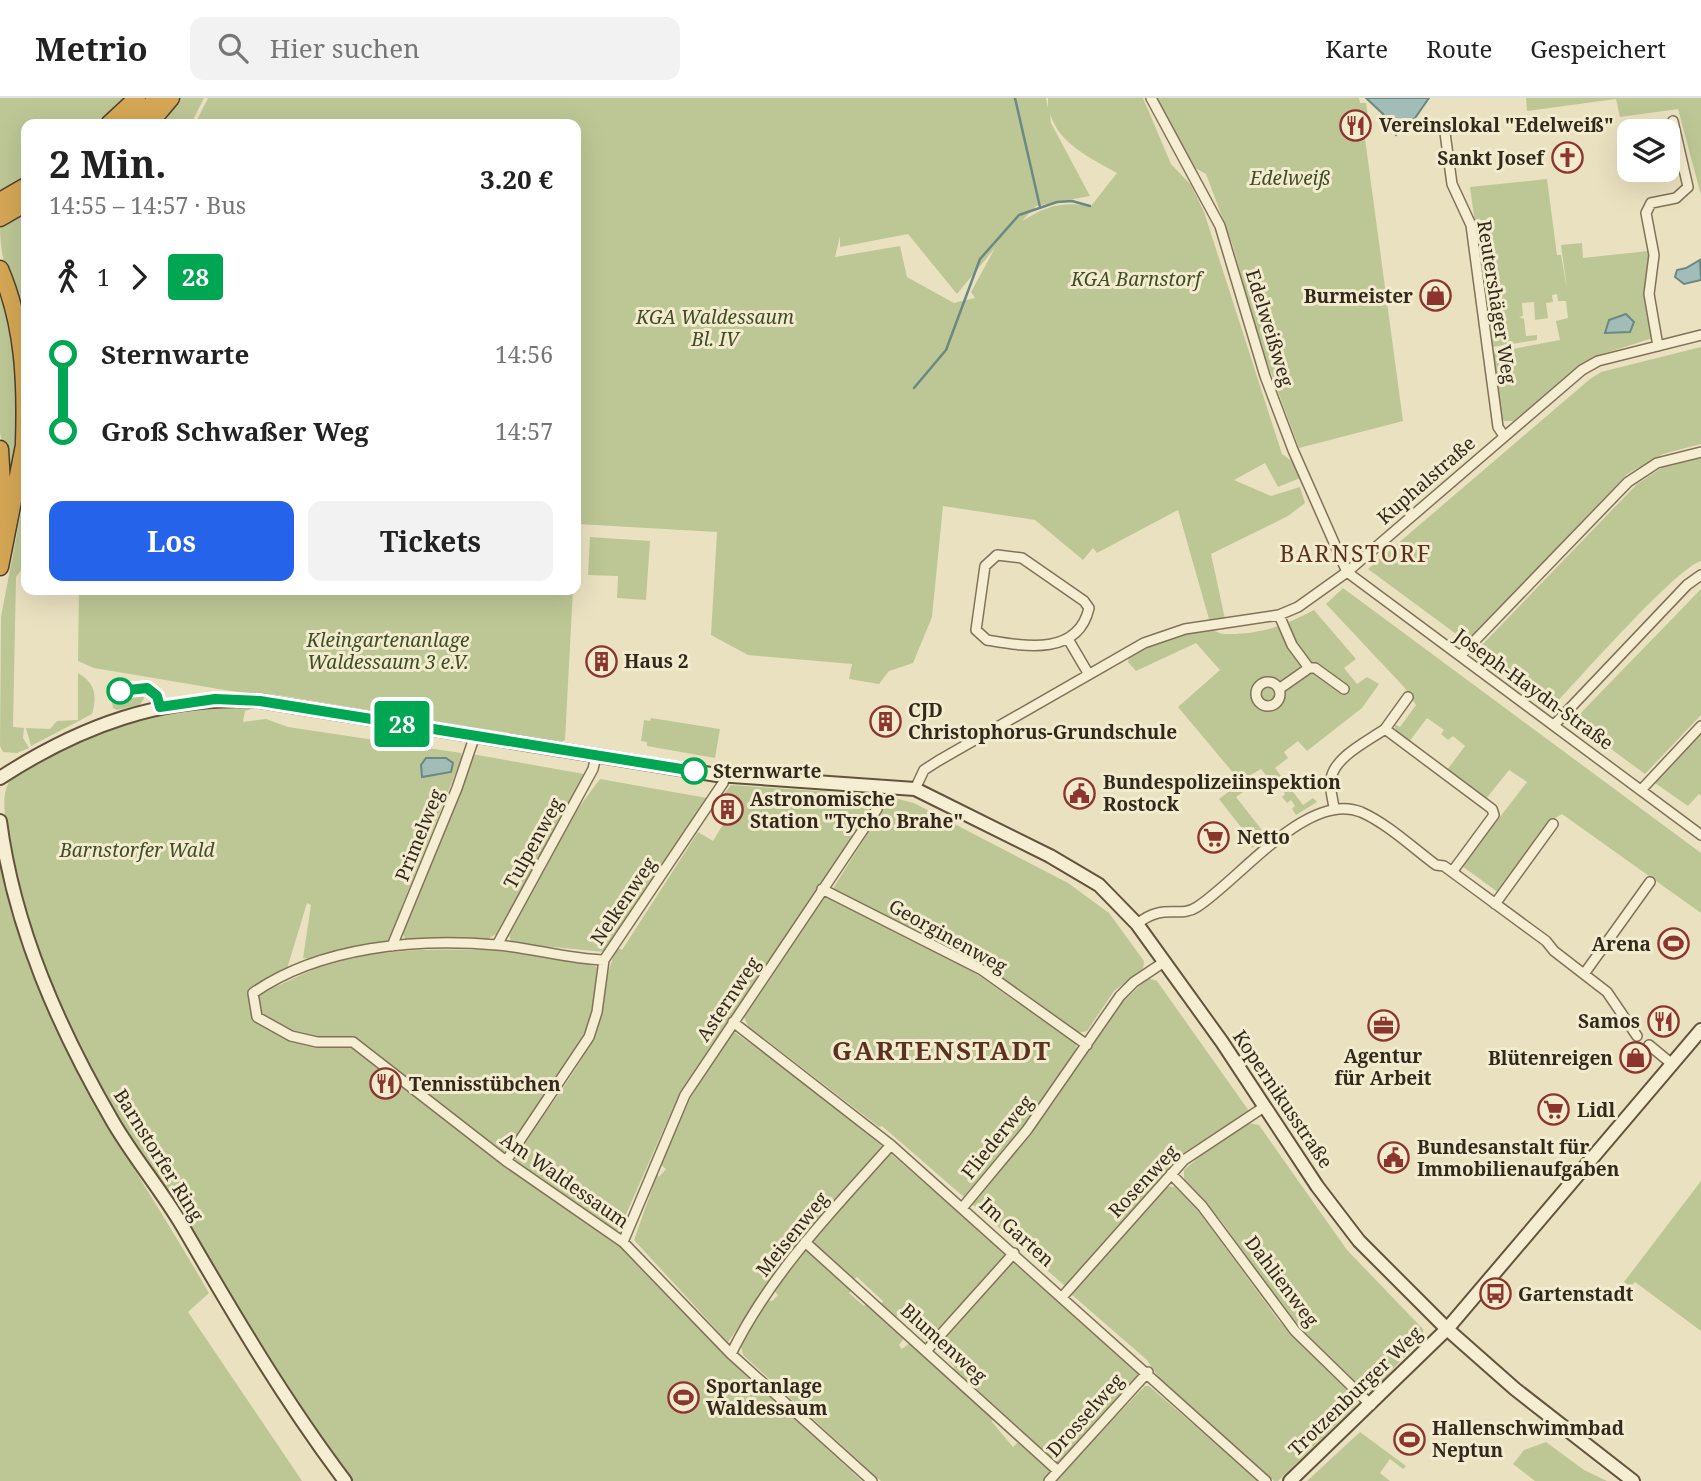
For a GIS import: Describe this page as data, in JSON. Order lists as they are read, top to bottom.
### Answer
{
  "streets": {
    "street": [
      "Reutershäger Weg",
      "Edelweißweg",
      "Kuphalstraße",
      "Joseph-Haydn-Straße",
      "Primelweg",
      "Tulpenweg",
      "Nelkenweg",
      "Georginenweg",
      "Asternweg",
      "Kopernikusstraße",
      "Fliederweg",
      "Barnstorfer Ring",
      "Am Waldessaum",
      "Rosenweg",
      "Im Garten",
      "Meisenweg",
      "Dahlienweg",
      "Blumenweg",
      "Trotzenburger Weg",
      "Drosselweg"
    ]
  },
  "crossings": [
    ["Reutershäger Weg", "Kuphalstraße"],
    ["Edelweißweg", "Kuphalstraße"],
    ["Edelweißweg", "Joseph-Haydn-Straße"],
    ["Kuphalstraße", "Joseph-Haydn-Straße"],
    ["Primelweg", "Kopernikusstraße"],
    ["Primelweg", "Am Waldessaum"],
    ["Tulpenweg", "Kopernikusstraße"],
    ["Nelkenweg", "Kopernikusstraße"],
    ["Nelkenweg", "Am Waldessaum"],
    ["Georginenweg", "Asternweg"],
    ["Georginenweg", "Fliederweg"],
    ["Asternweg", "Kopernikusstraße"],
    ["Asternweg", "Am Waldessaum"],
    ["Asternweg", "Im Garten"],
    ["Kopernikusstraße", "Fliederweg"],
    ["Kopernikusstraße", "Rosenweg"],
    ["Kopernikusstraße", "Trotzenburger Weg"],
    ["Fliederweg", "Im Garten"],
    ["Am Waldessaum", "Meisenweg"],
    ["Rosenweg", "Im Garten"],
    ["Rosenweg", "Dahlienweg"],
    ["Im Garten", "Meisenweg"],
    ["Im Garten", "Drosselweg"],
    ["Meisenweg", "Blumenweg"],
    ["Dahlienweg", "Trotzenburger Weg"],
    ["Blumenweg", "Drosselweg"]
  ],
  "districts": ["BARNSTORF", "GARTENSTADT"],
  "parks": [
    "Edelweiß",
    "KGA Barnstorf",
    "KGA Waldessaum Bl. IV",
    "Kleingartenanlage Waldessaum 3 e.V.",
    "Barnstorfer Wald"
  ],
  "places": {
    "restaurant": ["Vereinslokal \"Edelweiß\"", "Samos", "Tennisstübchen"],
    "church": ["Sankt Josef"],
    "shop": ["Burmeister", "Blütenreigen"],
    "building": ["Haus 2", "CJD Christophorus-Grundschule", "Astronomische Station \"Tycho Brahe\""],
    "other": ["Sternwarte"],
    "public building": ["Bundespolizeiinspektion Rostock", "Bundesanstalt für Immobilienaufgaben"],
    "supermarket": ["Netto", "Lidl"],
    "sports": ["Arena", "Sportanlage Waldessaum", "Hallenschwimmbad Neptun"],
    "office": ["Agentur für Arbeit"],
    "bus stop": ["Gartenstadt"]
  },
  "lines": ["bus line 28"],
  "page": {
    "header": "Metrio",
    "search": "Hier suchen",
    "nav": ["Karte", "Route", "Gespeichert"],
    "on_map": "28",
    "heading": ["2 Min.", "14:55 – 14:57 · Bus", "3.20 €"],
    "legs": ["1", "28"],
    "list": [
      {
        "name": "Sternwarte",
        "value": "14:56"
      },
      {
        "name": "Groß Schwaßer Weg",
        "value": "14:57"
      }
    ],
    "buttons": ["Los", "Tickets"]
  }
}
